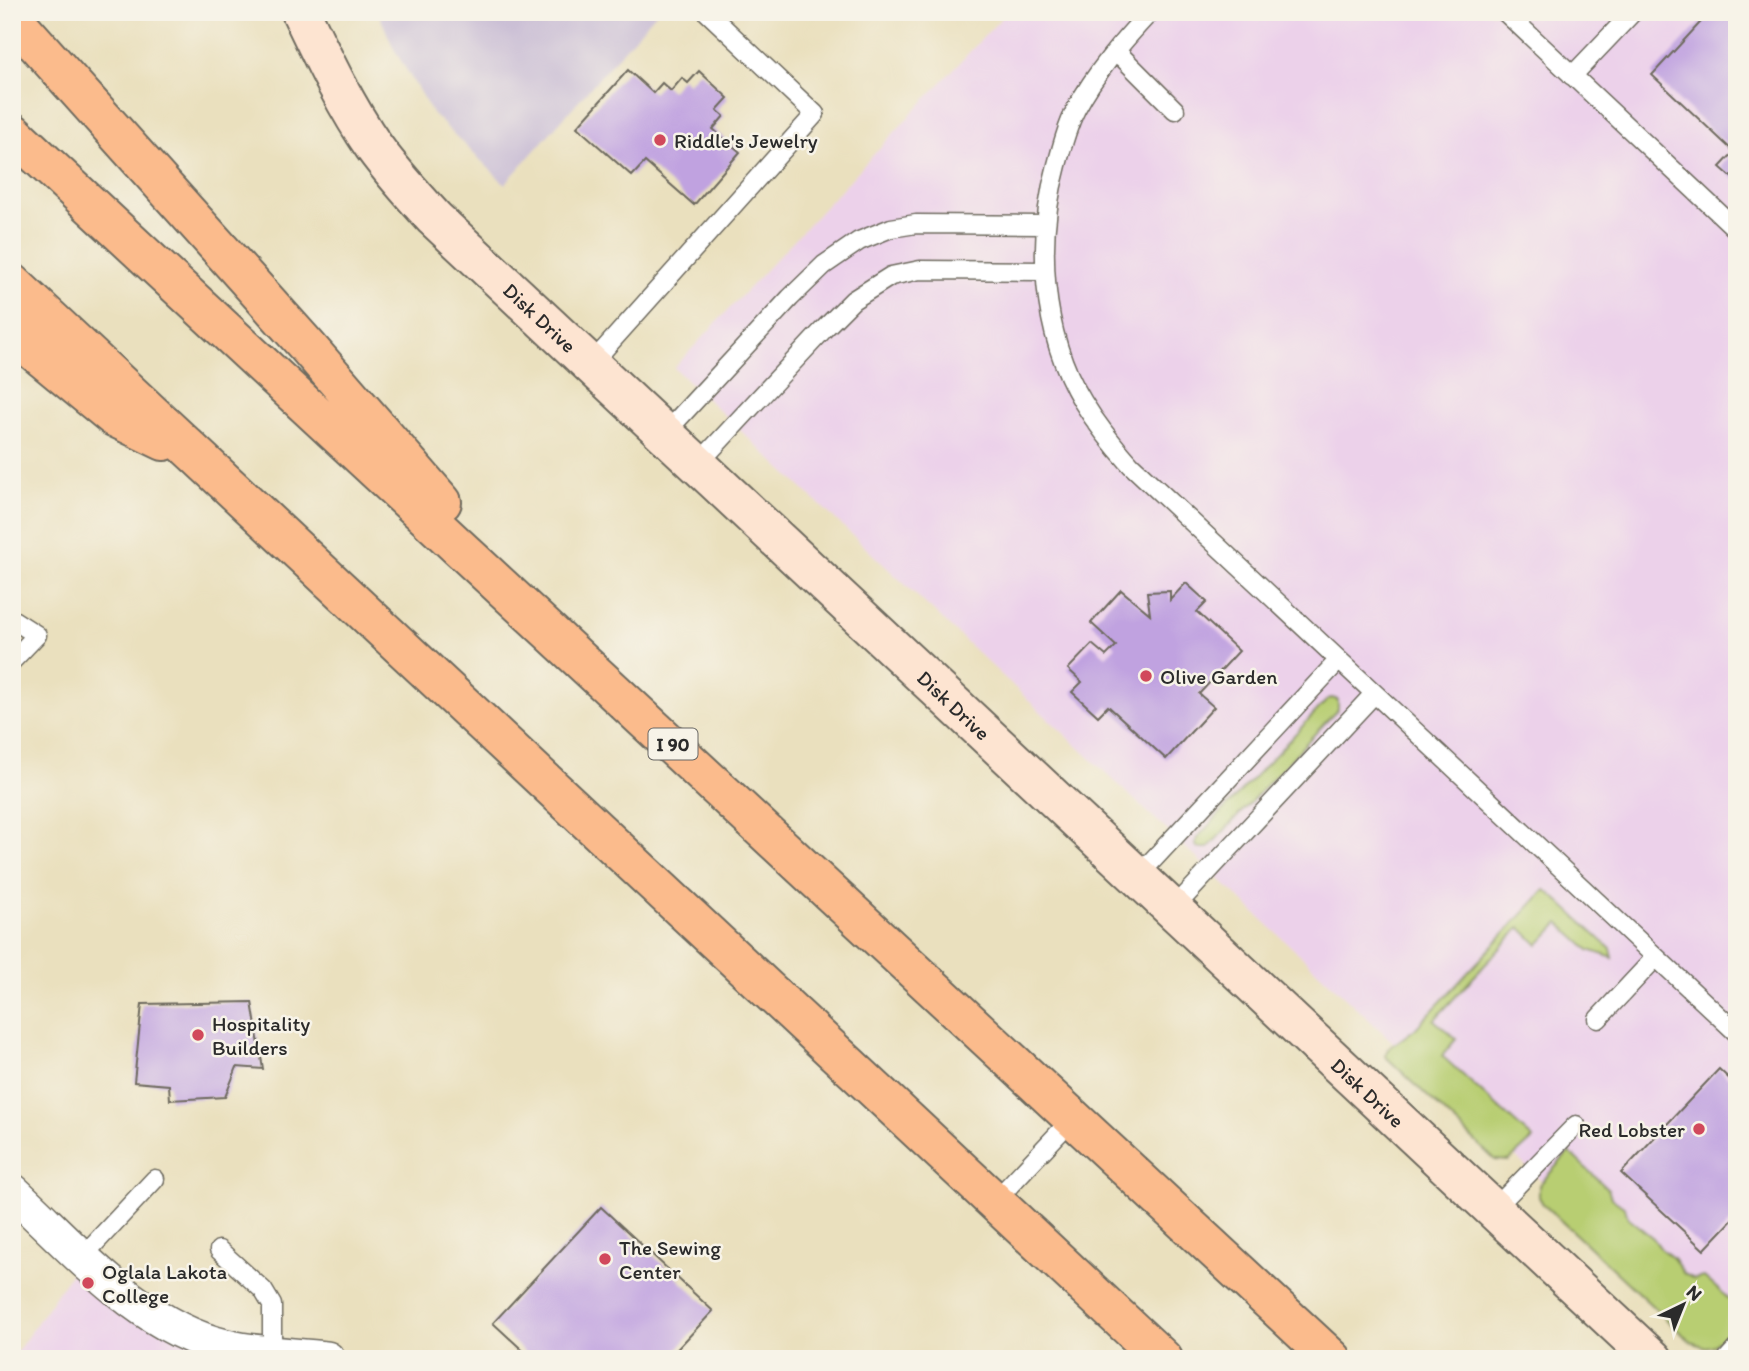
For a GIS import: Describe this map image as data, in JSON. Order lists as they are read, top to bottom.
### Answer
{
  "streets": {
    "highway": ["I 90"],
    "street": ["Disk Drive"]
  },
  "places": [
    "Riddle's Jewelry",
    "Olive Garden",
    "Hospitality Builders",
    "Red Lobster",
    "The Sewing Center",
    "Oglala Lakota College"
  ],
  "north": "top right"
}
